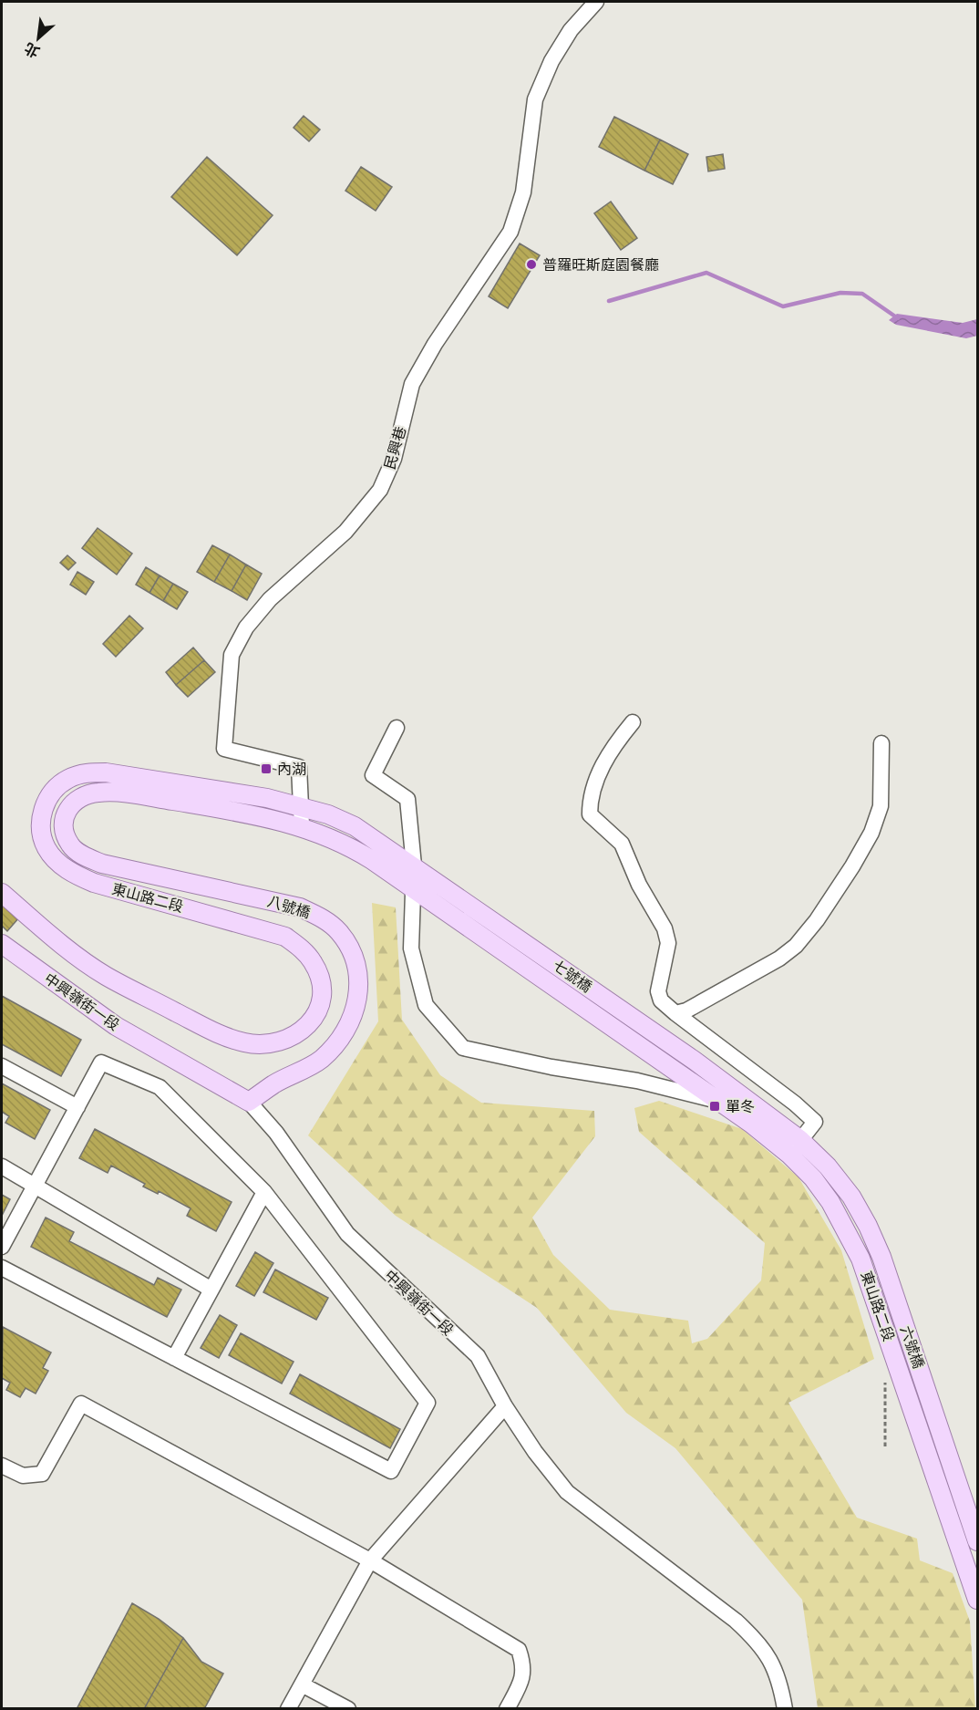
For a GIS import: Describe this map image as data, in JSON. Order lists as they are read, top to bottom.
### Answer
{
  "streets": {
    "main road": [
      "東山路二段",
      "八號橋",
      "七號橋",
      "中興嶺街一段",
      "六號橋"
    ],
    "street": ["民興巷"]
  },
  "crossings": [
    ["民興巷", "東山路二段"],
    ["東山路二段", "八號橋"],
    ["東山路二段", "七號橋"],
    ["八號橋", "中興嶺街一段"],
    ["七號橋", "六號橋"]
  ],
  "places": {
    "other": ["普羅旺斯庭園餐廳"],
    "transit": ["內湖", "單冬"]
  },
  "north": "bottom left"
}
